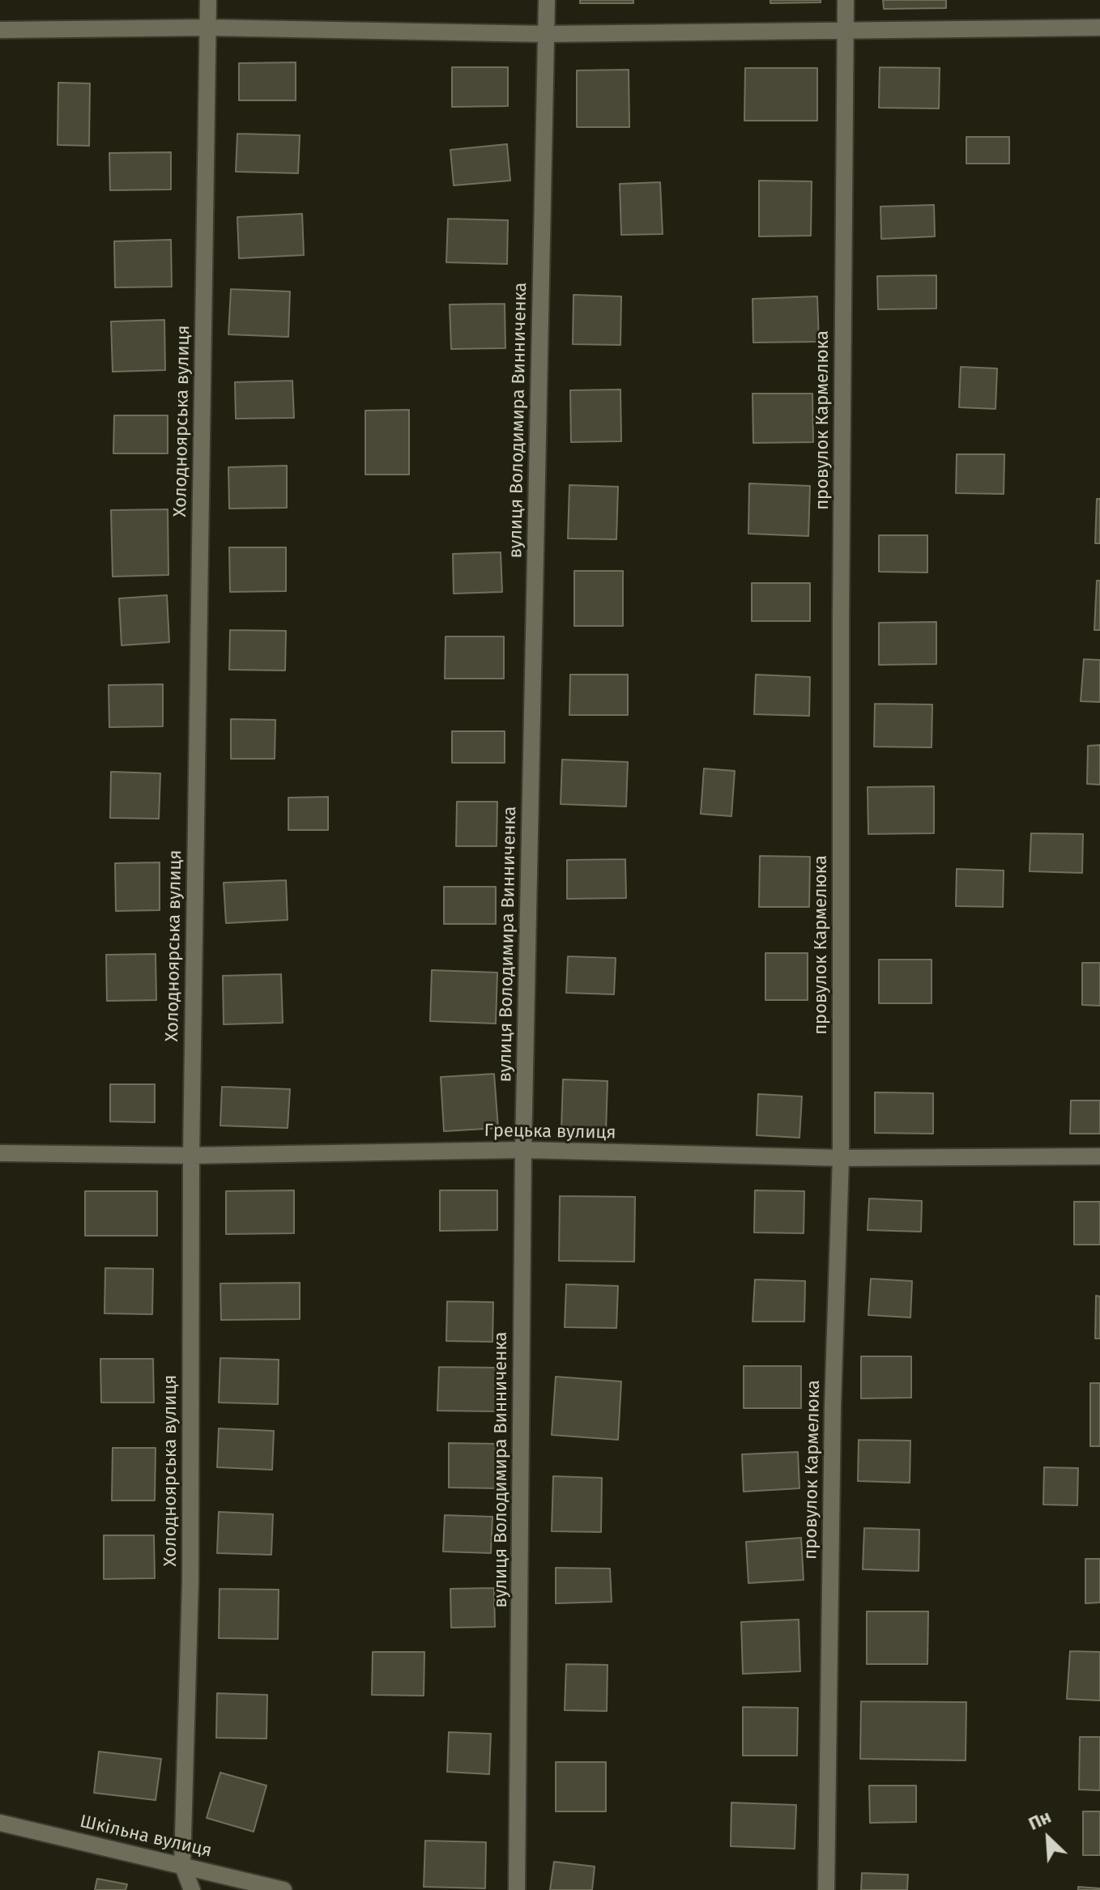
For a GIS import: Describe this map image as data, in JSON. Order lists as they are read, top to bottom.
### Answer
{
  "streets": {
    "street": [
      "вулиця Володимира Винниченка",
      "провулок Кармелюка",
      "Холодноярська вулиця",
      "Грецька вулиця",
      "Шкільна вулиця"
    ]
  },
  "crossings": [
    ["вулиця Володимира Винниченка", "Грецька вулиця"],
    ["провулок Кармелюка", "Грецька вулиця"],
    ["Холодноярська вулиця", "Грецька вулиця"],
    ["Холодноярська вулиця", "Шкільна вулиця"]
  ],
  "north": "top left"
}
